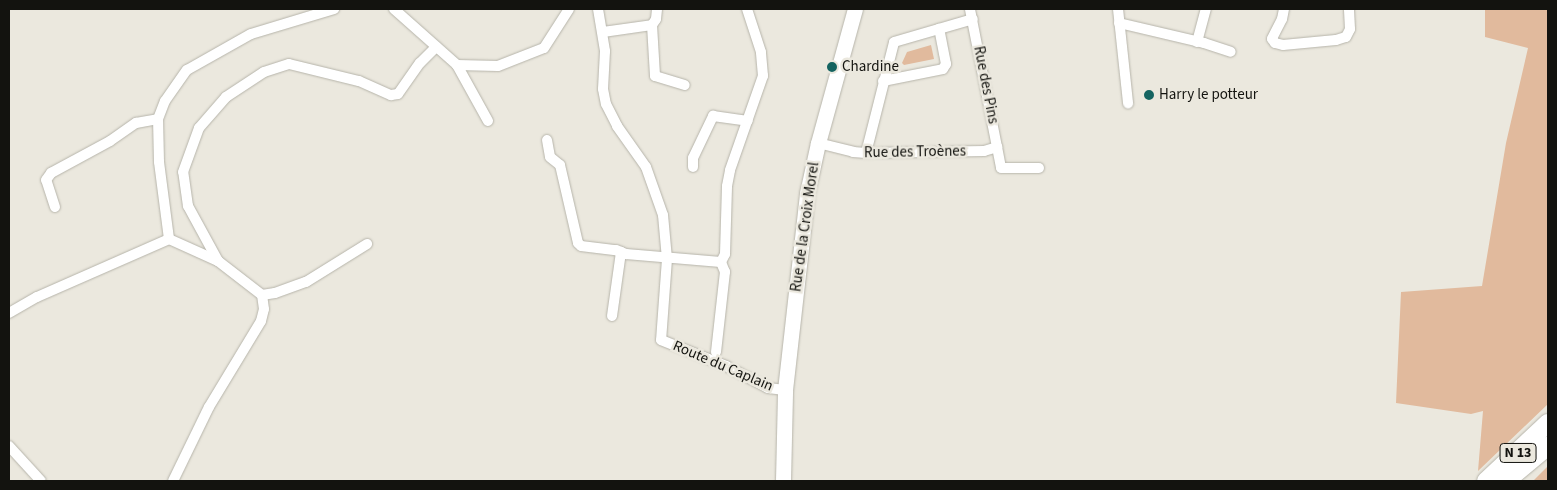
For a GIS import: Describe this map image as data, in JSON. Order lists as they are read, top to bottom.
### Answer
{
  "streets": {
    "highway": ["N 13"],
    "main road": ["Rue de la Croix Morel"],
    "street": ["Rue des Pins", "Rue des Troènes", "Route du Caplain"]
  },
  "crossings": [
    ["Rue des Pins", "Rue des Troènes"],
    ["Rue des Troènes", "Rue de la Croix Morel"],
    ["Rue de la Croix Morel", "Route du Caplain"]
  ],
  "places": ["Chardine", "Harry le potteur"]
}
